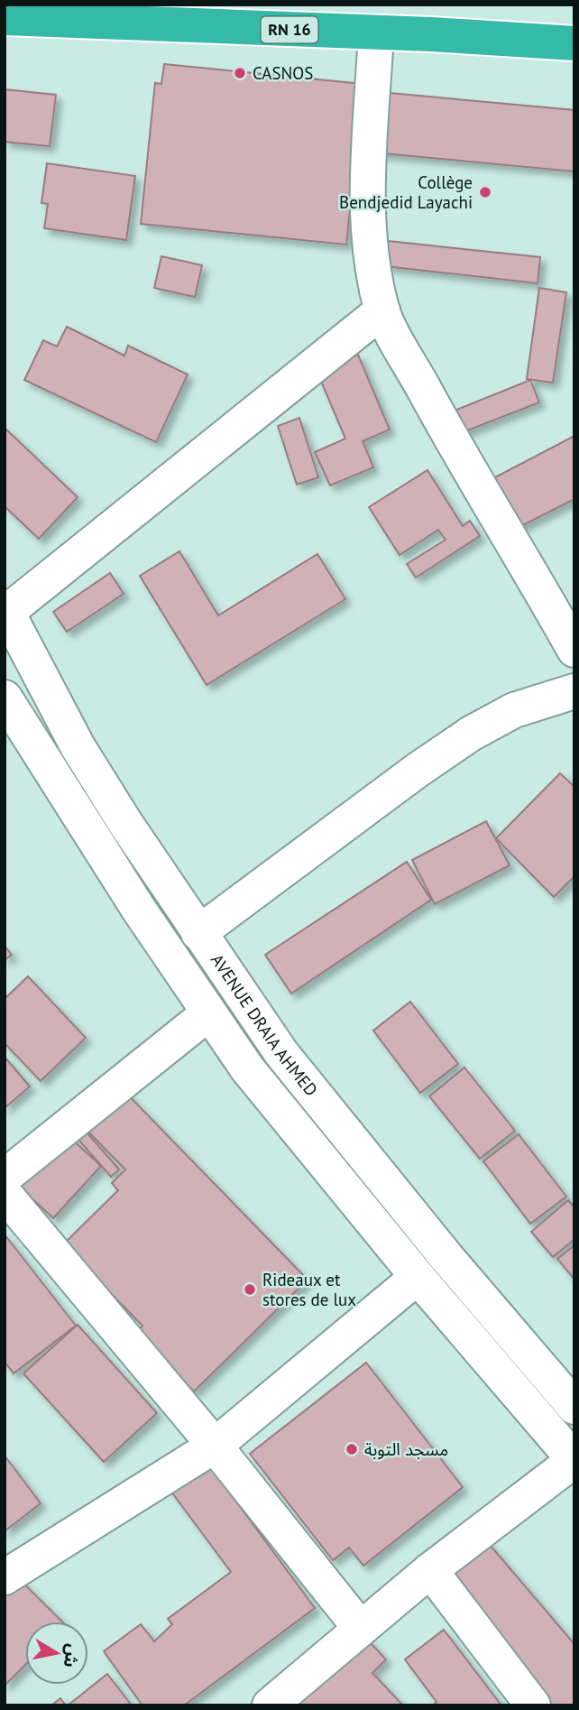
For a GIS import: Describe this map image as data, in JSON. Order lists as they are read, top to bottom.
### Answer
{
  "streets": {
    "highway": ["RN 16"],
    "street": ["AVENUE DRAIA AHMED"]
  },
  "places": [
    "CASNOS",
    "Collège Bendjedid Layachi",
    "Rideaux et stores de lux",
    "مسجد التوبة"
  ],
  "north": "right"
}
